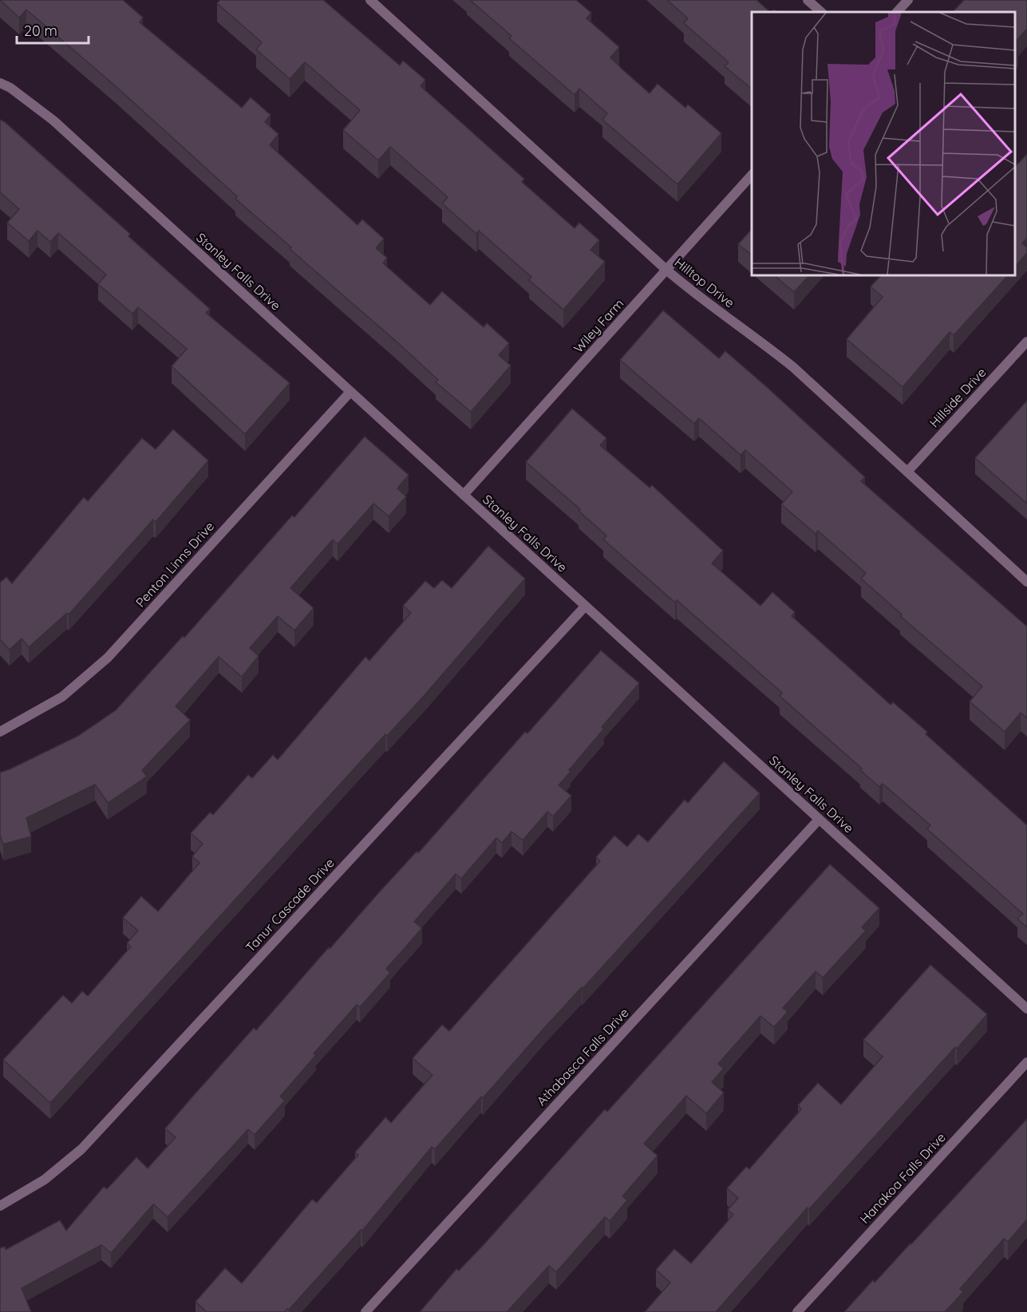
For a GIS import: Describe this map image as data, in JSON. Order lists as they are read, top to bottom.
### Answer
{
  "streets": {
    "street": [
      "Stanley Falls Drive",
      "Hilltop Drive",
      "Wiley Farm",
      "Hillside Drive",
      "Penton Linns Drive",
      "Tanur Cascade Drive",
      "Athabasca Falls Drive",
      "Hanakoa Falls Drive"
    ]
  },
  "crossings": [
    ["Stanley Falls Drive", "Wiley Farm"],
    ["Stanley Falls Drive", "Penton Linns Drive"],
    ["Stanley Falls Drive", "Tanur Cascade Drive"],
    ["Stanley Falls Drive", "Athabasca Falls Drive"],
    ["Hilltop Drive", "Wiley Farm"],
    ["Hilltop Drive", "Hillside Drive"]
  ],
  "scale_bar": "20 m"
}
